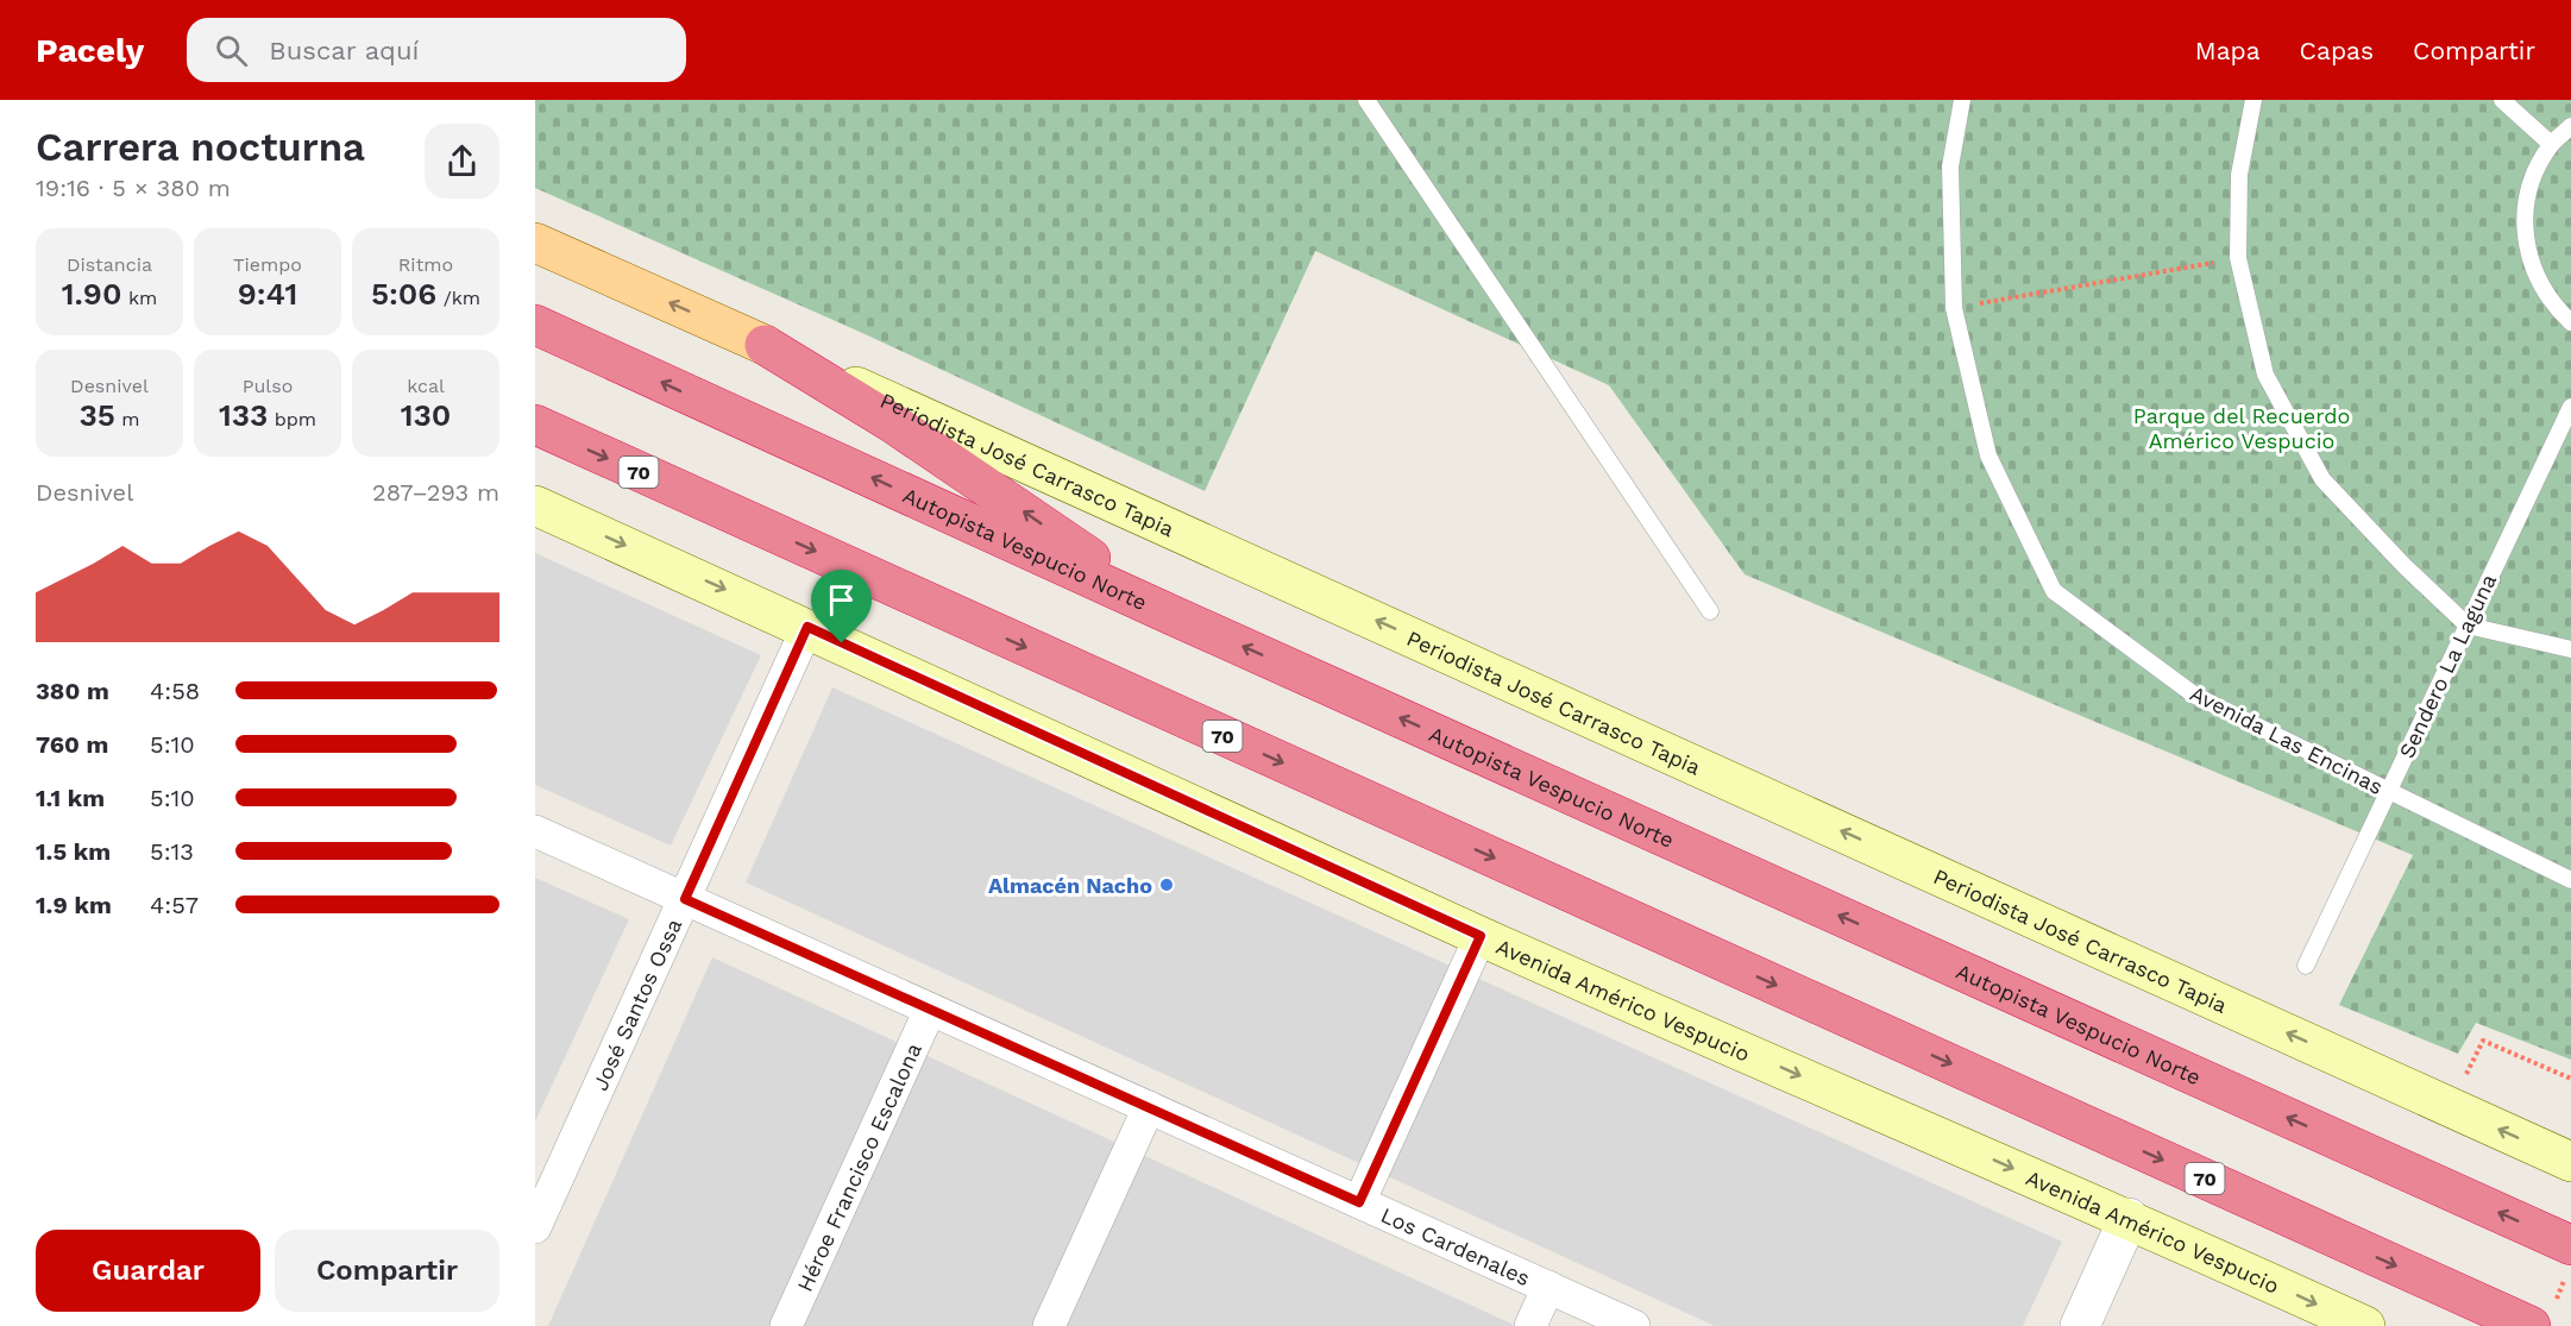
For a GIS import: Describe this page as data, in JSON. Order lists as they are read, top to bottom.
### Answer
{
  "streets": {
    "highway": ["70", "Autopista Vespucio Norte"],
    "main road": ["Periodista José Carrasco Tapia", "Avenida Américo Vespucio"],
    "street": ["José Santos Ossa", "Héroe Francisco Escalona", "Los Cardenales"],
    "lane": ["Sendero La Laguna", "Avenida Las Encinas"]
  },
  "crossings": [
    ["Sendero La Laguna", "Avenida Las Encinas"],
    ["Avenida Américo Vespucio", "José Santos Ossa"],
    ["José Santos Ossa", "Los Cardenales"],
    ["Héroe Francisco Escalona", "Los Cardenales"]
  ],
  "one_way": ["Periodista José Carrasco Tapia", "Avenida Américo Vespucio"],
  "parks": ["Parque del Recuerdo Américo Vespucio"],
  "places": ["Almacén Nacho"],
  "page": {
    "header": "Pacely",
    "search": "Buscar aquí",
    "nav": ["Mapa", "Capas", "Compartir"],
    "heading": ["Carrera nocturna", "19:16 · 5 × 380 m"],
    "stats": [
      ["Distancia", "1.90 km"],
      ["Tiempo", "9:41"],
      ["Ritmo", "5:06 /km"],
      ["Desnivel", "35 m"],
      ["Pulso", "133 bpm"],
      ["kcal", "130"]
    ],
    "chart": ["Desnivel", "287–293 m"],
    "list": [
      {
        "name": "380 m",
        "note": "4:58"
      },
      {
        "name": "760 m",
        "note": "5:10"
      },
      {
        "name": "1.1 km",
        "note": "5:10"
      },
      {
        "name": "1.5 km",
        "note": "5:13"
      },
      {
        "name": "1.9 km",
        "note": "4:57"
      }
    ],
    "buttons": ["Guardar", "Compartir"]
  }
}
